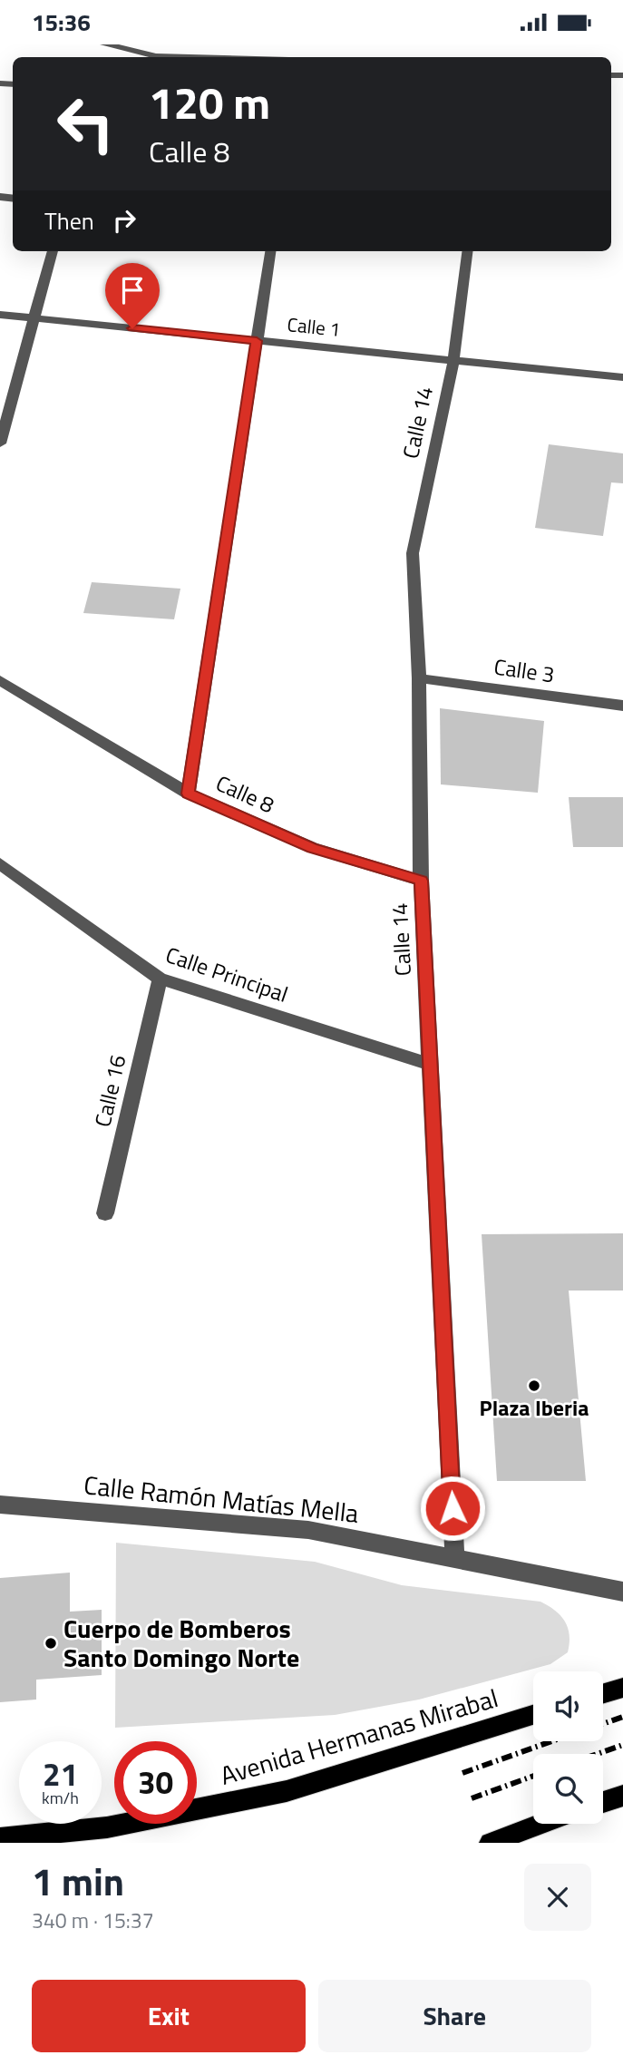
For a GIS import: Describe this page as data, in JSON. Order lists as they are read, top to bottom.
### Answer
{
  "streets": {
    "main road": ["Avenida Hermanas Mirabal"],
    "street": [
      "Calle 1",
      "Calle 14",
      "Calle 3",
      "Calle 8",
      "Calle Principal",
      "Calle 16",
      "Calle Ramón Matías Mella"
    ]
  },
  "crossings": [
    ["Calle 1", "Calle 14"],
    ["Calle 14", "Calle 3"],
    ["Calle 14", "Calle 8"],
    ["Calle 14", "Calle Principal"],
    ["Calle 14", "Calle Ramón Matías Mella"],
    ["Calle Principal", "Calle 16"]
  ],
  "places": ["Plaza Iberia", "Cuerpo de Bomberos Santo Domingo Norte"],
  "page": {
    "status": "15:36",
    "turn": ["120 m", "Calle 8"],
    "then": "Then",
    "speed": "21 km/h",
    "limit": "30",
    "heading": ["1 min", "340 m · 15:37"],
    "buttons": ["Exit", "Share"]
  }
}
